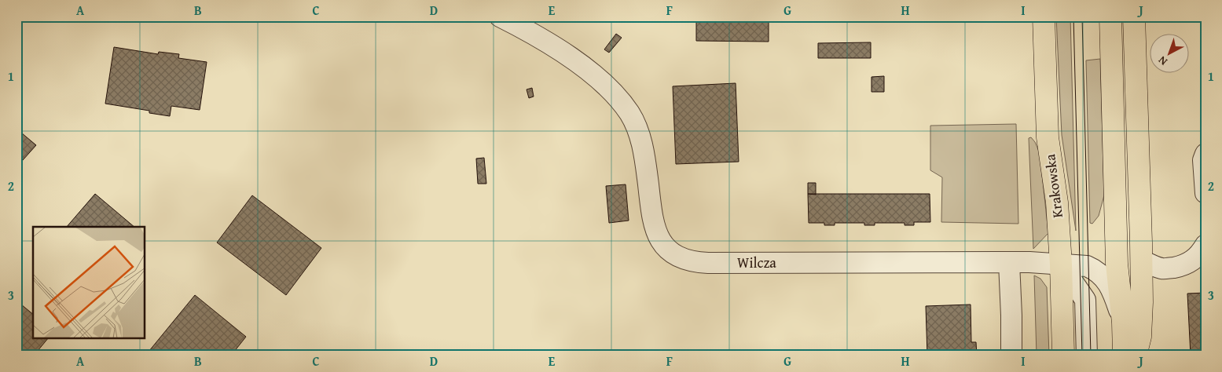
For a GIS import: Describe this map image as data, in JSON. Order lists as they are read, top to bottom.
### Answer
{
  "streets": {
    "main road": ["Krakowska"],
    "street": ["Wilcza"]
  },
  "crossings": [
    ["Krakowska", "Wilcza"]
  ],
  "north": "bottom left",
  "grid": {
    "columns": [
      "A",
      "B",
      "C",
      "D",
      "E",
      "F",
      "G",
      "H",
      "I",
      "J"
    ],
    "rows": ["1", "2", "3"]
  }
}
